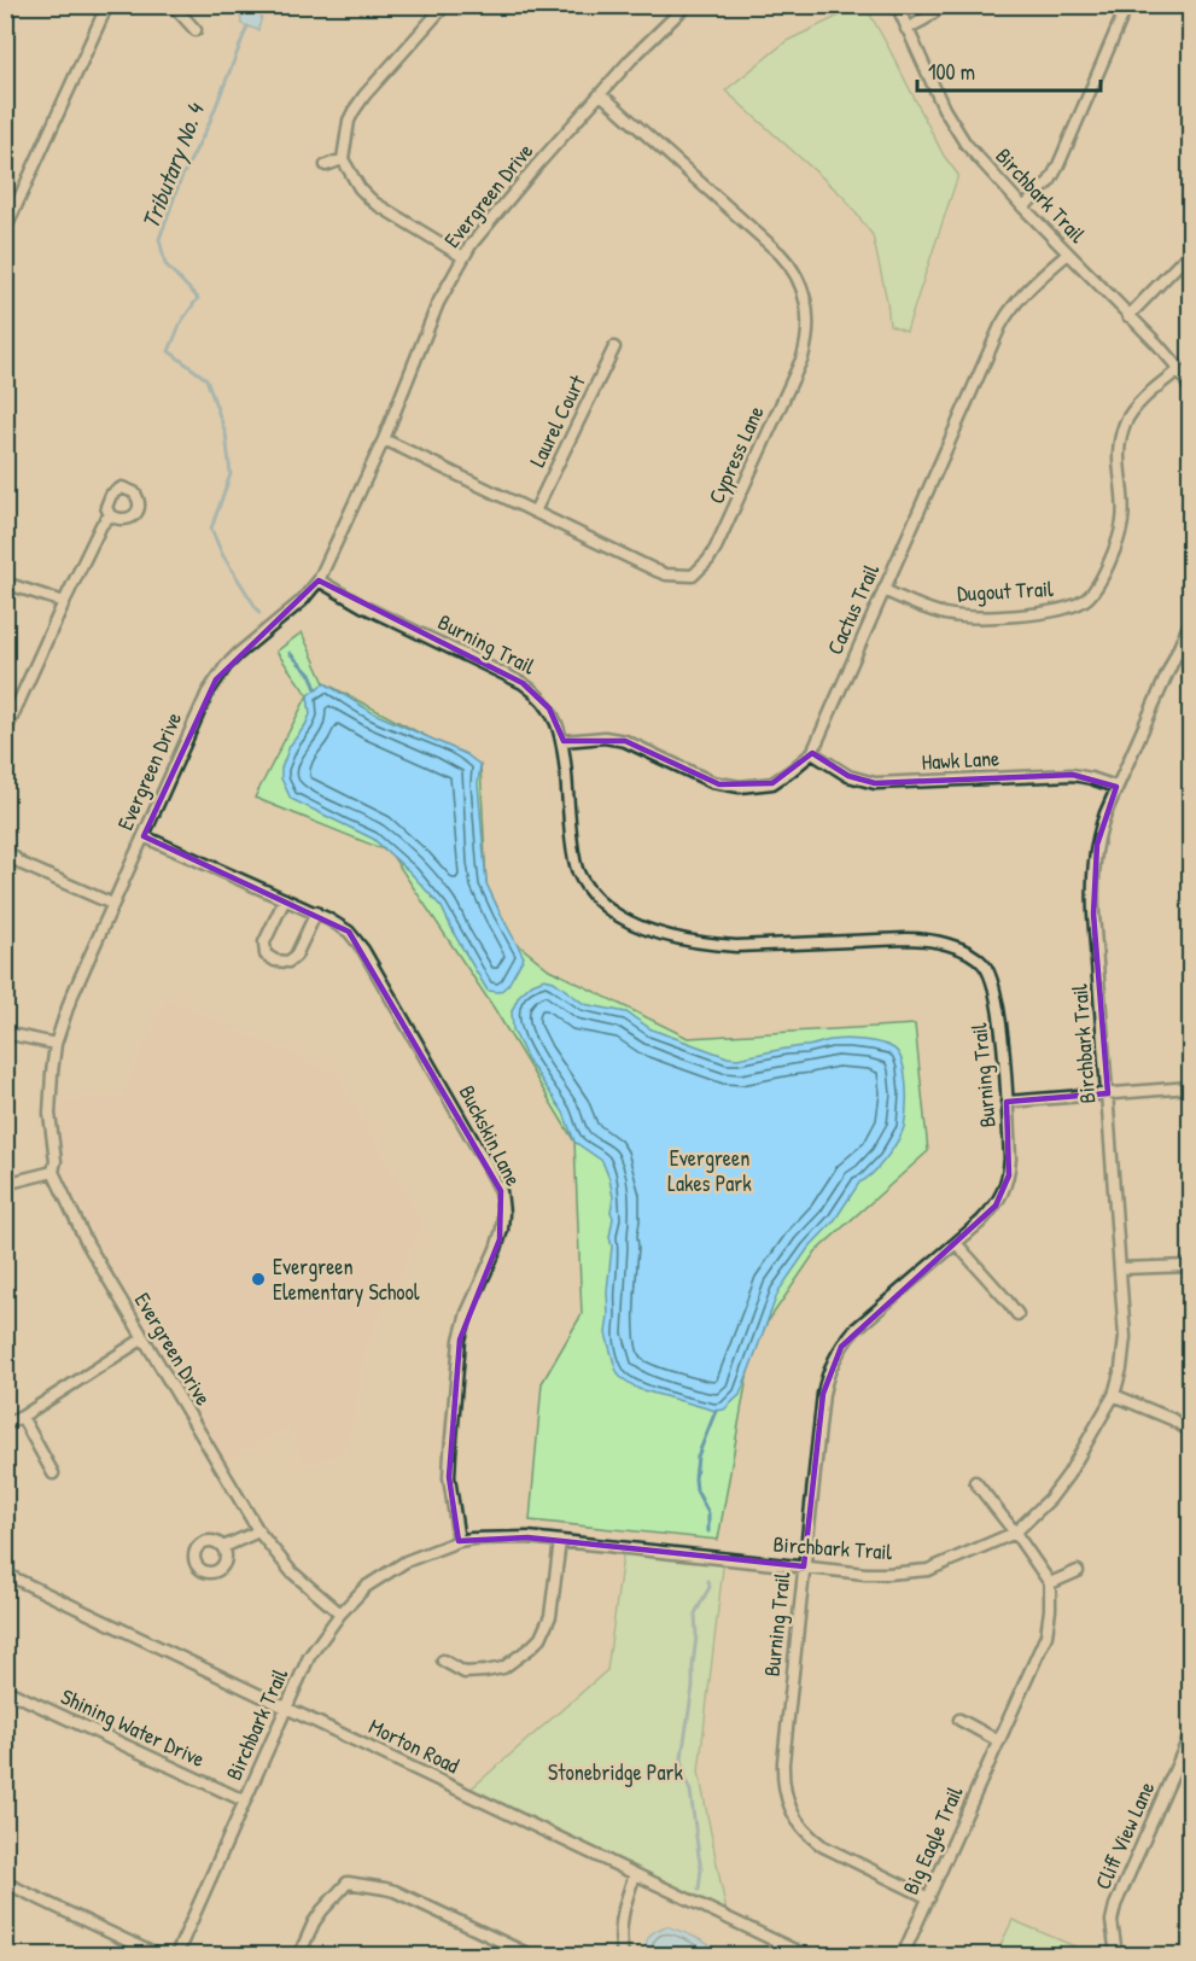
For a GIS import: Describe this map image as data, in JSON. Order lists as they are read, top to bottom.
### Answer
{
  "streets": {
    "street": [
      "Evergreen Drive",
      "Birchbark Trail",
      "Laurel Court",
      "Cypress Lane",
      "Dugout Trail",
      "Cactus Trail",
      "Burning Trail",
      "Hawk Lane",
      "Buckskin Lane",
      "Shining Water Drive",
      "Morton Road",
      "Cliff View Lane",
      "Big Eagle Trail"
    ]
  },
  "crossings": [
    ["Evergreen Drive", "Birchbark Trail"],
    ["Evergreen Drive", "Cypress Lane"],
    ["Evergreen Drive", "Burning Trail"],
    ["Evergreen Drive", "Buckskin Lane"],
    ["Birchbark Trail", "Dugout Trail"],
    ["Birchbark Trail", "Cactus Trail"],
    ["Birchbark Trail", "Burning Trail"],
    ["Birchbark Trail", "Hawk Lane"],
    ["Birchbark Trail", "Buckskin Lane"],
    ["Birchbark Trail", "Shining Water Drive"],
    ["Birchbark Trail", "Morton Road"],
    ["Laurel Court", "Cypress Lane"],
    ["Dugout Trail", "Cactus Trail"],
    ["Cactus Trail", "Burning Trail"],
    ["Cactus Trail", "Hawk Lane"],
    ["Burning Trail", "Big Eagle Trail"]
  ],
  "water": ["Tributary No. 4"],
  "parks": ["Evergreen Lakes Park", "Stonebridge Park"],
  "places": ["Evergreen Elementary School"],
  "scale_bar": "100 m"
}
